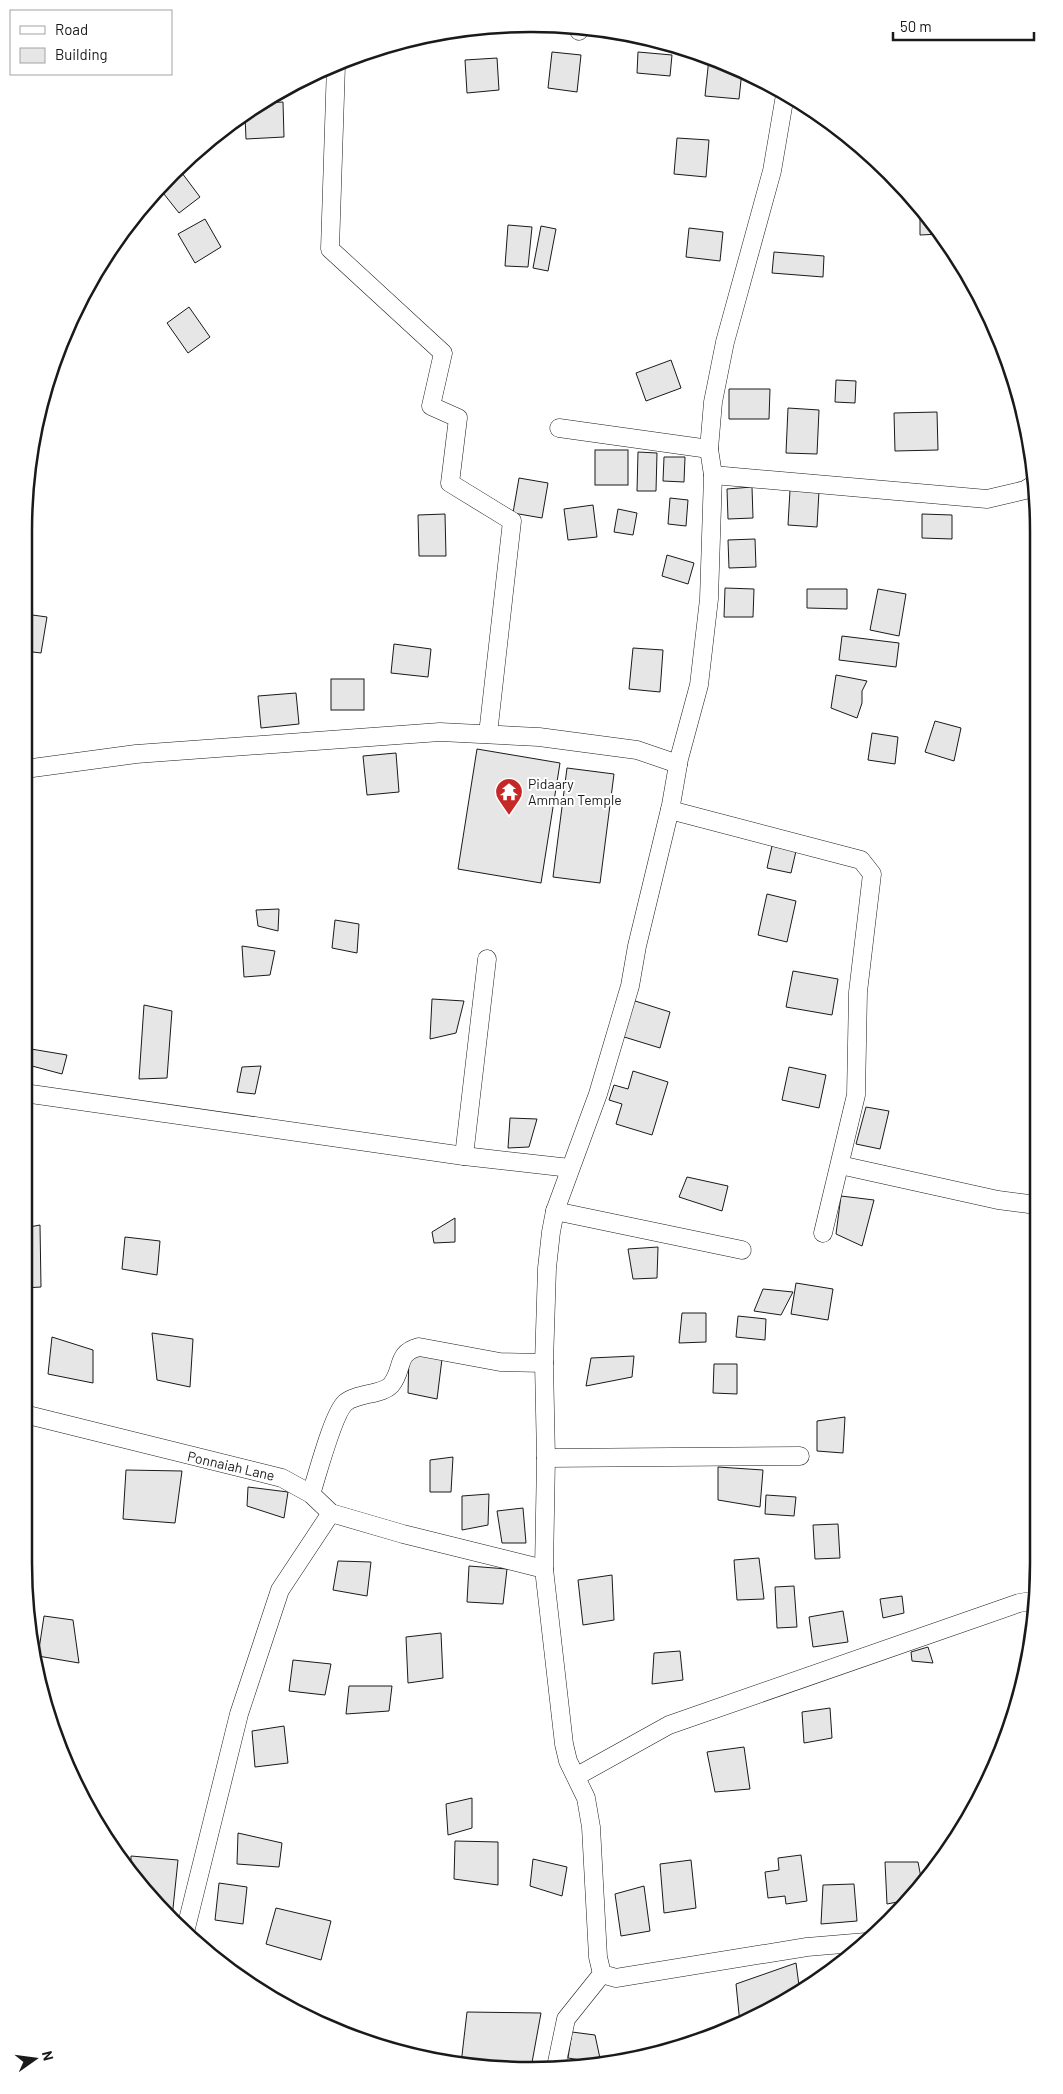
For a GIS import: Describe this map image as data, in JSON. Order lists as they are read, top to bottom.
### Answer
{
  "streets": {
    "street": ["Ponnaiah Lane"]
  },
  "places": {
    "temple": ["Pidaary Amman Temple"]
  },
  "legend": ["Road", "Building"],
  "scale_bar": "50 m",
  "north": "right"
}
